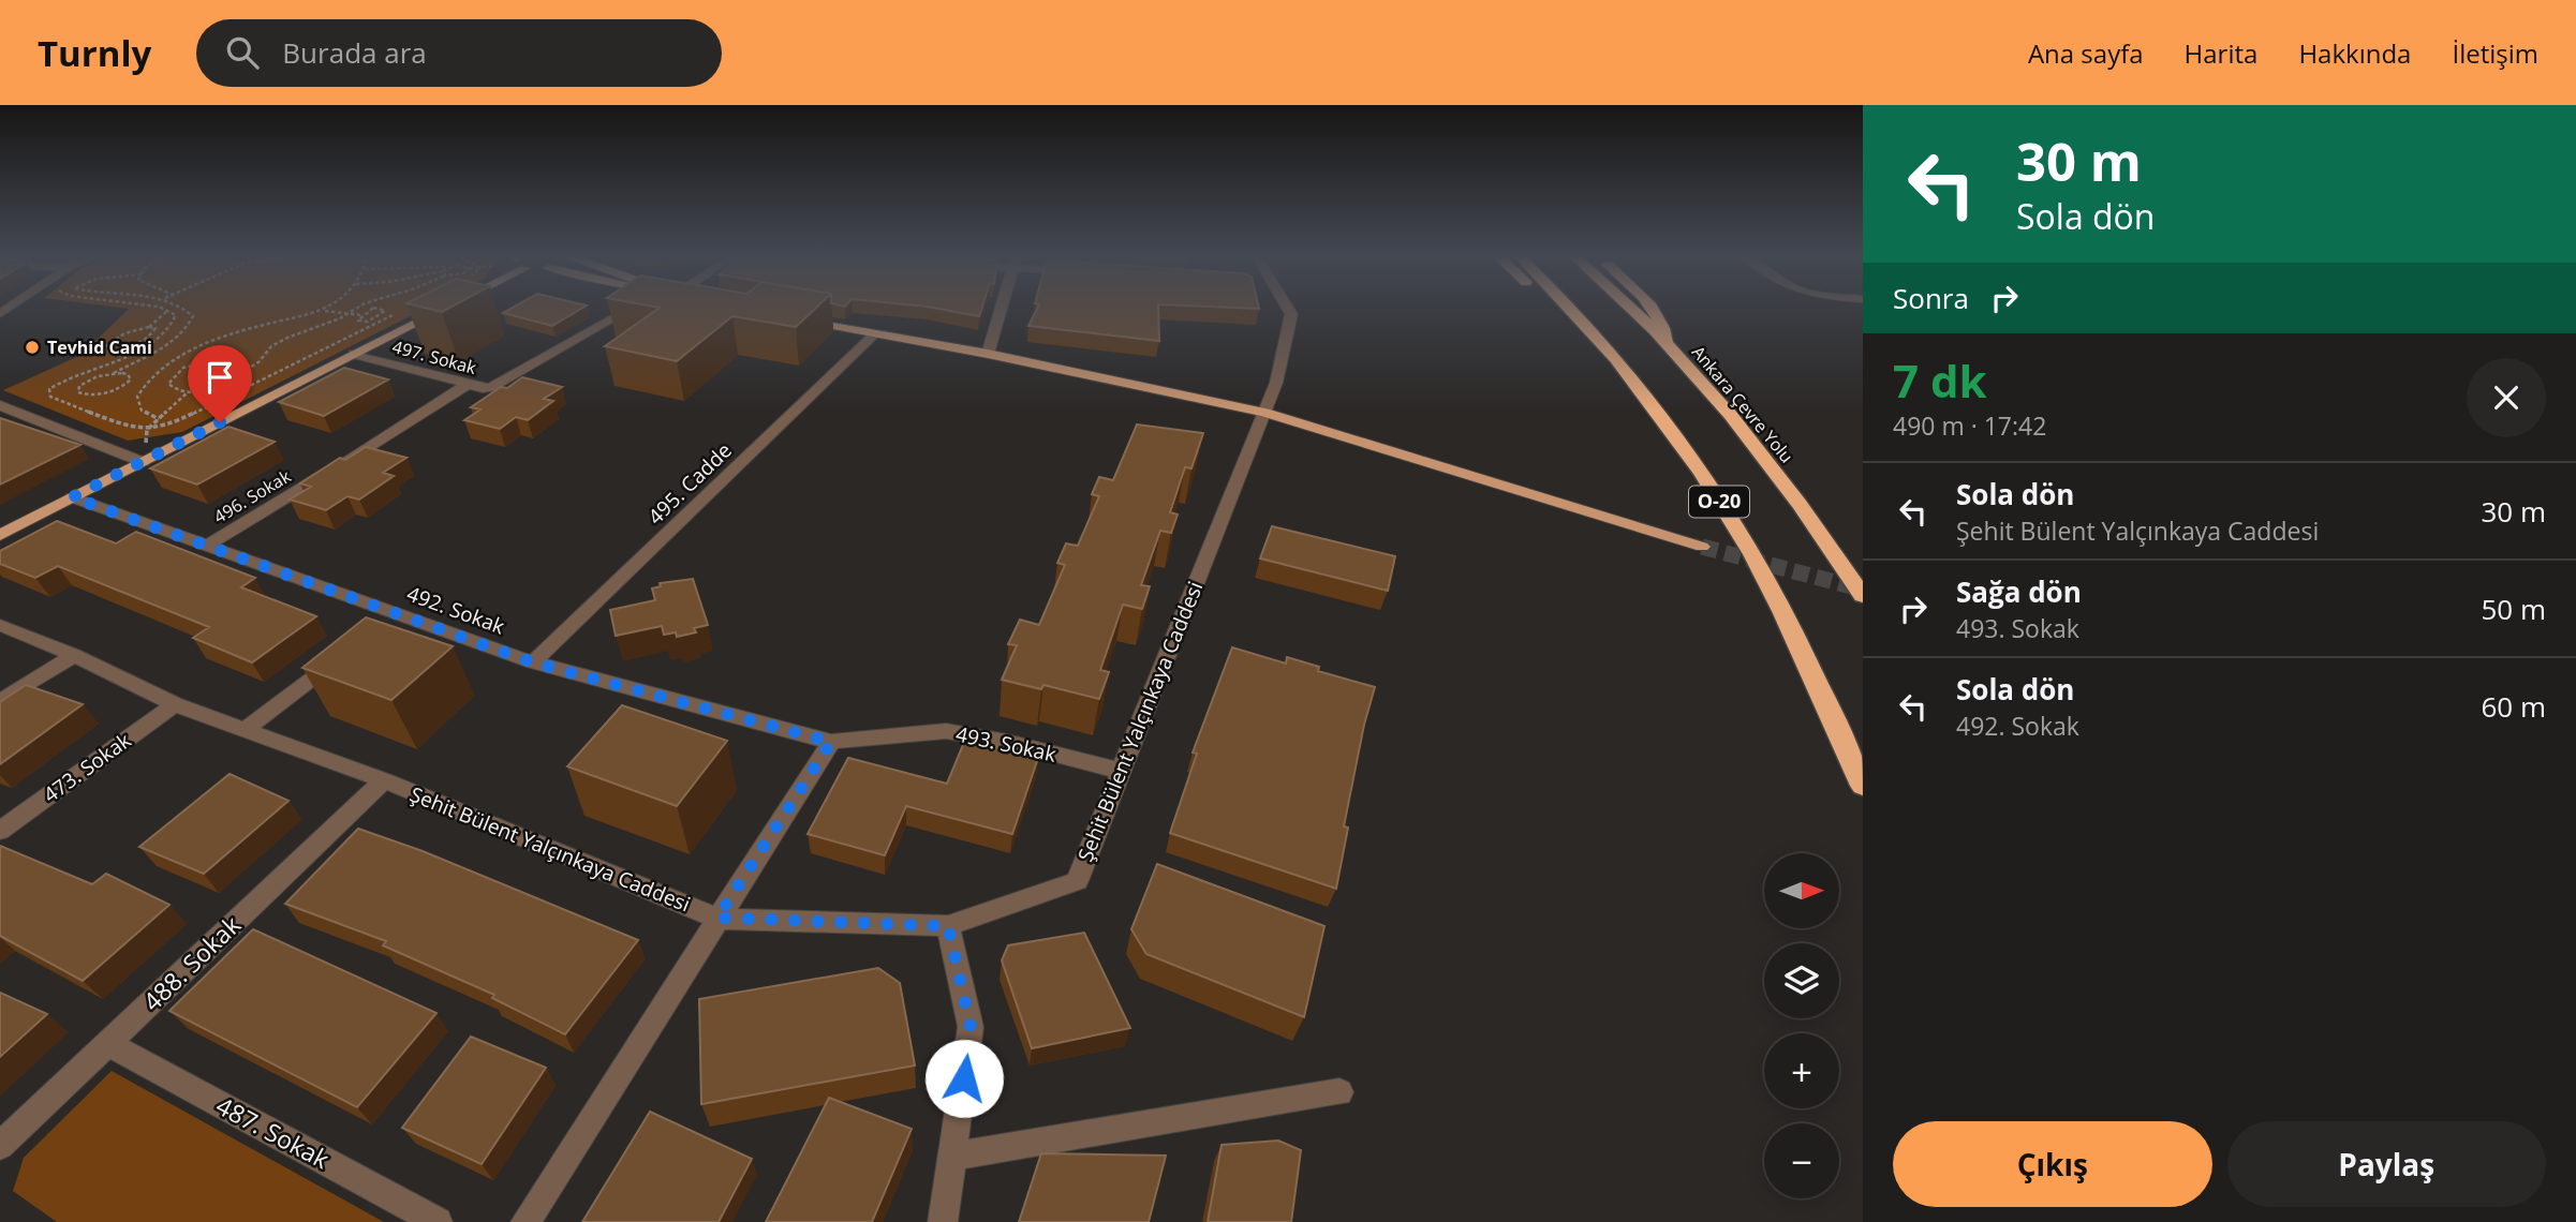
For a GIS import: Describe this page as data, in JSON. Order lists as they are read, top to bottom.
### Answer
{
  "streets": {
    "highway": ["Ankara Çevre Yolu", "O-20"],
    "street": [
      "497. Sokak",
      "495. Cadde",
      "496. Sokak",
      "492. Sokak",
      "Şehit Bülent Yalçınkaya Caddesi",
      "493. Sokak",
      "473. Sokak",
      "488. Sokak",
      "487. Sokak"
    ]
  },
  "crossings": [
    ["497. Sokak", "496. Sokak"],
    ["495. Cadde", "492. Sokak"],
    ["496. Sokak", "492. Sokak"],
    ["492. Sokak", "493. Sokak"],
    ["Şehit Bülent Yalçınkaya Caddesi", "493. Sokak"],
    ["Şehit Bülent Yalçınkaya Caddesi", "473. Sokak"],
    ["Şehit Bülent Yalçınkaya Caddesi", "488. Sokak"],
    ["488. Sokak", "487. Sokak"]
  ],
  "places": ["Tevhid Cami"],
  "north": "right",
  "page": {
    "header": "Turnly",
    "search": "Burada ara",
    "nav": [
      "Ana sayfa",
      "Harita",
      "Hakkında",
      "İletişim"
    ],
    "turn": ["30 m", "Sola dön"],
    "then": "Sonra",
    "heading": ["7 dk", "490 m · 17:42"],
    "list": [
      {
        "name": "Sola dön",
        "note": "Şehit Bülent Yalçınkaya Caddesi",
        "value": "30 m"
      },
      {
        "name": "Sağa dön",
        "note": "493. Sokak",
        "value": "50 m"
      },
      {
        "name": "Sola dön",
        "note": "492. Sokak",
        "value": "60 m"
      }
    ],
    "map_buttons": ["+", "−"],
    "buttons": ["Çıkış", "Paylaş"]
  }
}
